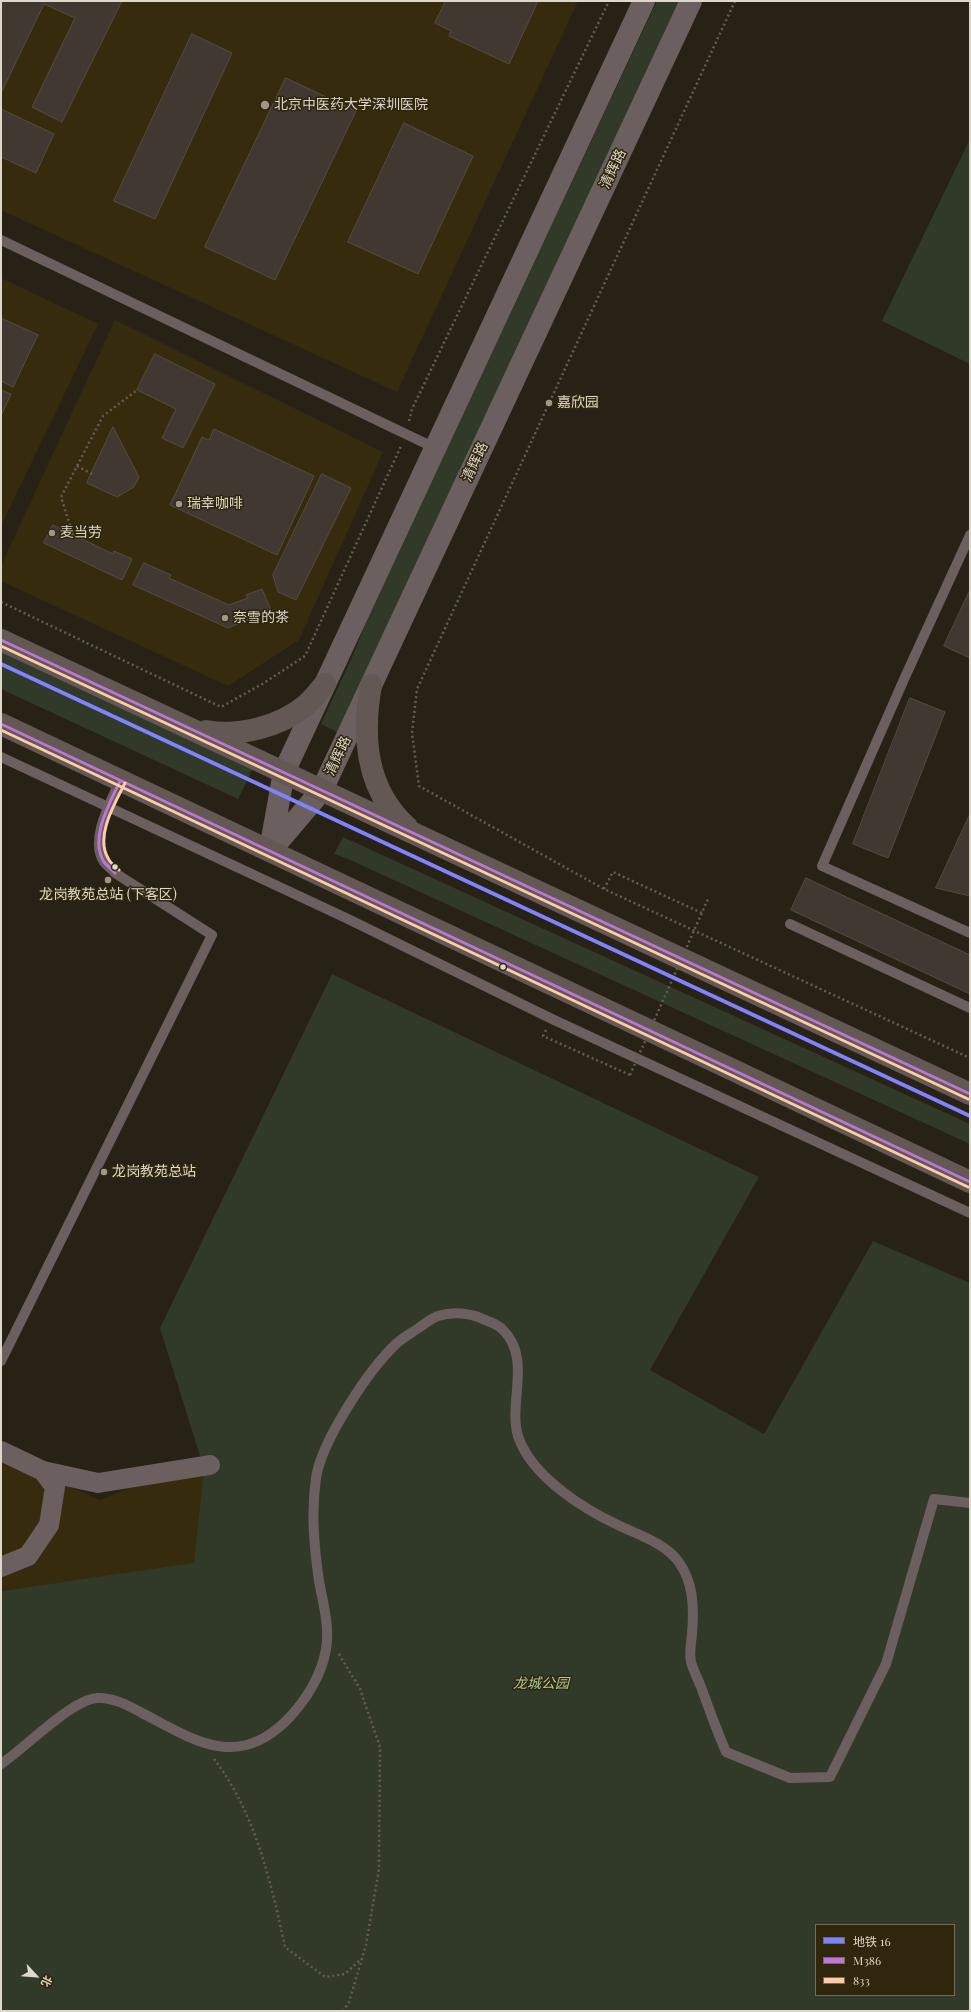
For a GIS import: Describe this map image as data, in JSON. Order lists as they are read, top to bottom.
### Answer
{
  "streets": {
    "street": ["清辉路"]
  },
  "parks": ["龙城公园"],
  "places": [
    "北京中医药大学深圳医院",
    "嘉欣园",
    "瑞幸咖啡",
    "麦当劳",
    "奈雪的茶",
    "龙岗教苑总站 (下客区)",
    "龙岗教苑总站"
  ],
  "lines": ["transit line M386", "transit line 833", "metro line 16"],
  "legend": ["地铁 16", "M386", "833"],
  "north": "bottom right"
}
